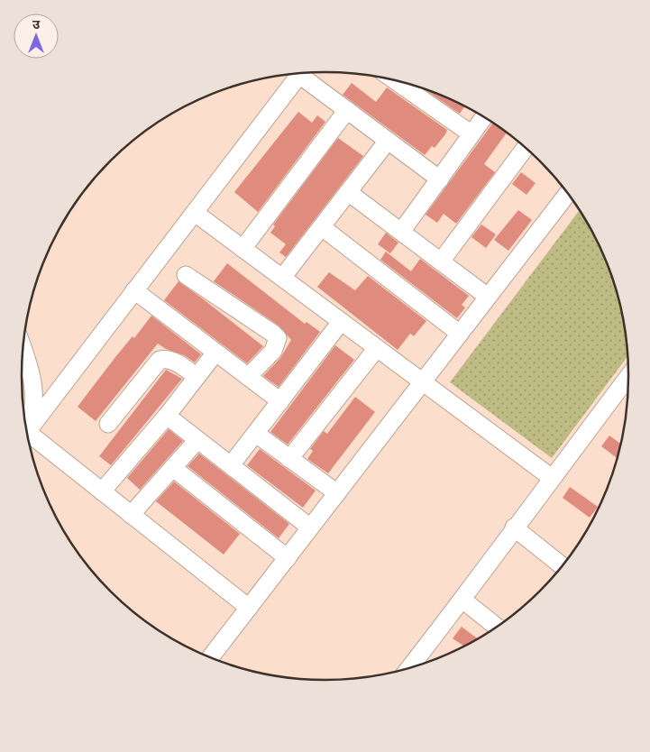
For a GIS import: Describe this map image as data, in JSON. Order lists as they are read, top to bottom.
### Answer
{
  "north": "top"
}
